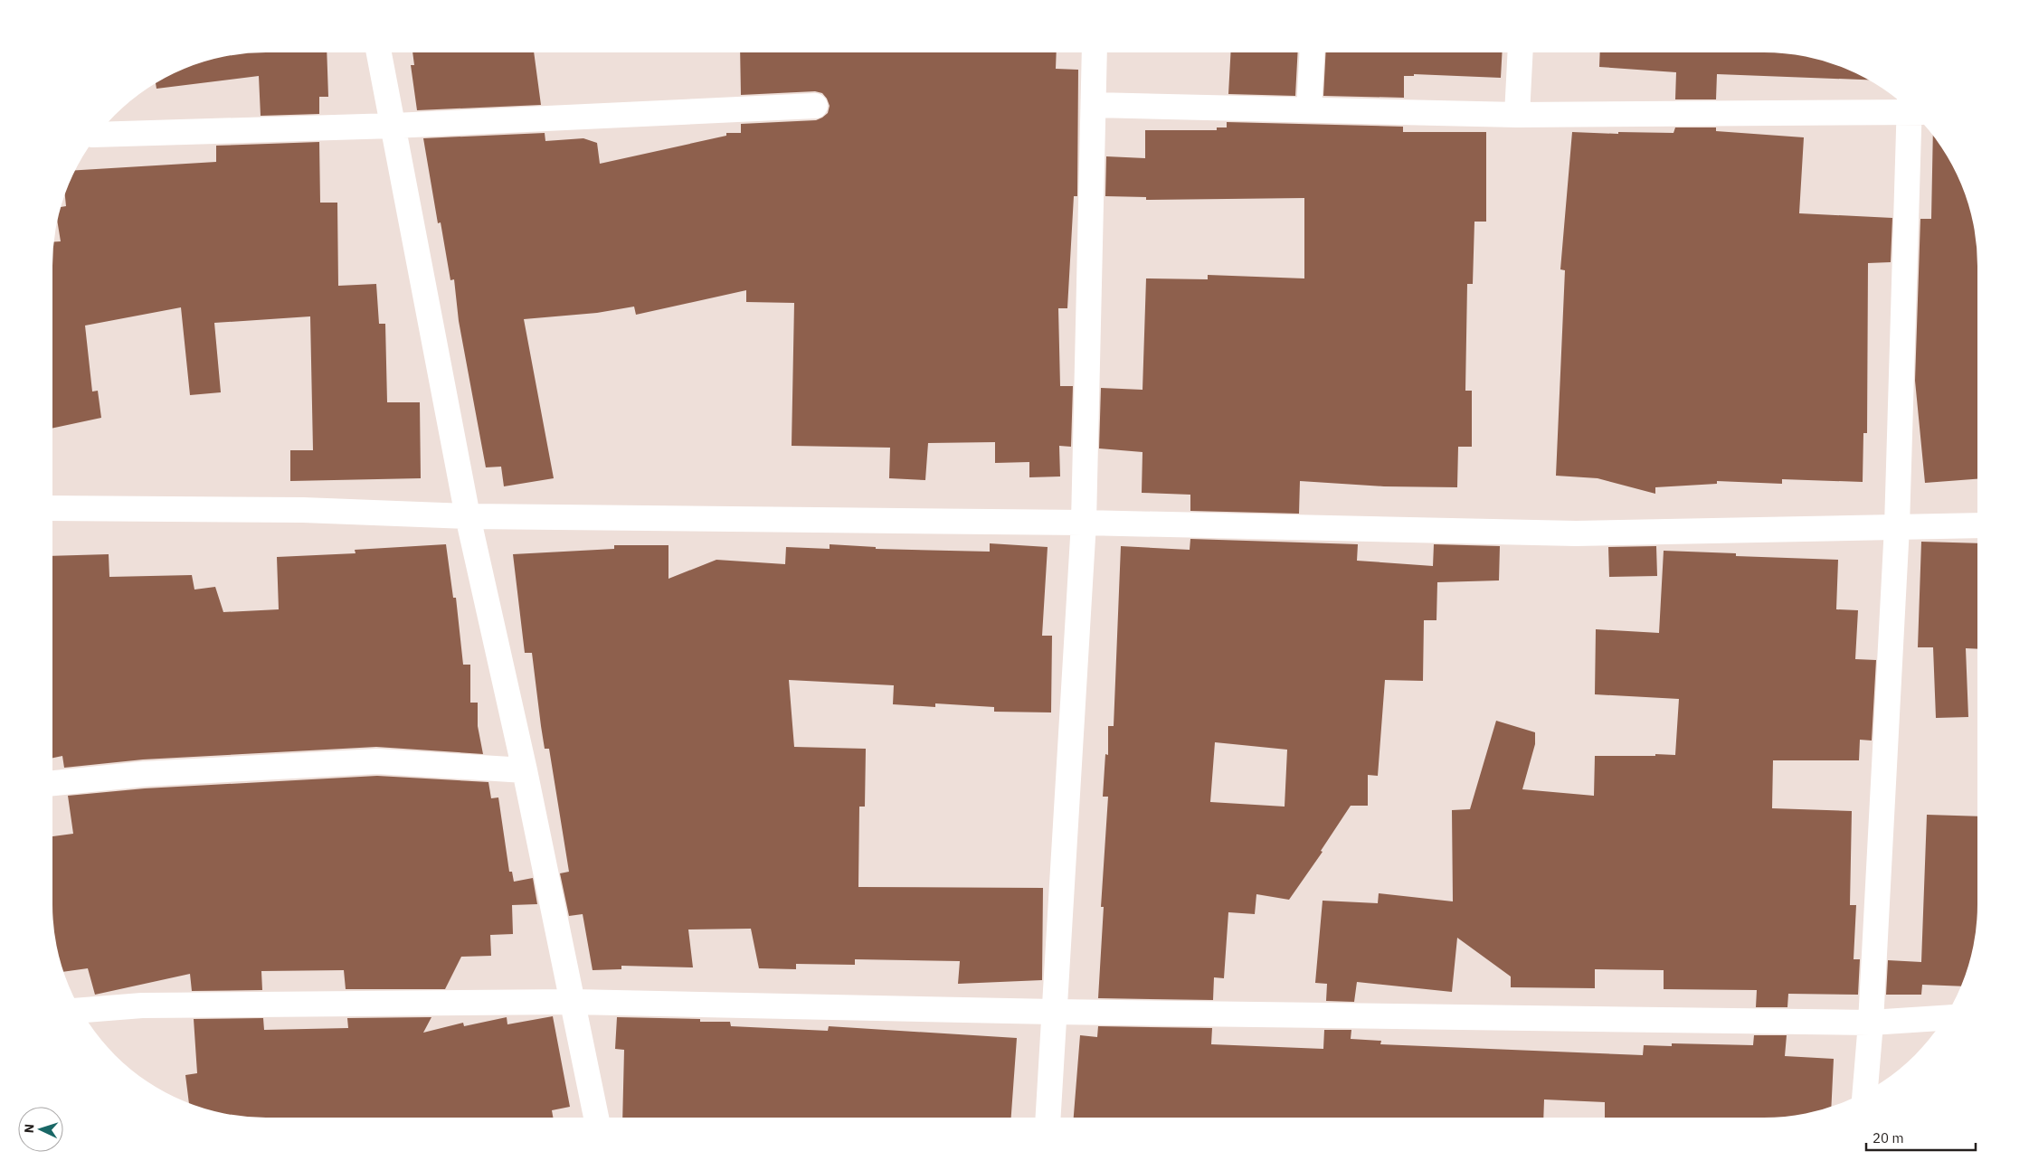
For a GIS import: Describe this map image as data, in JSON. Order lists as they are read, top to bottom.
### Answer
{
  "scale_bar": "20 m",
  "north": "left"
}
